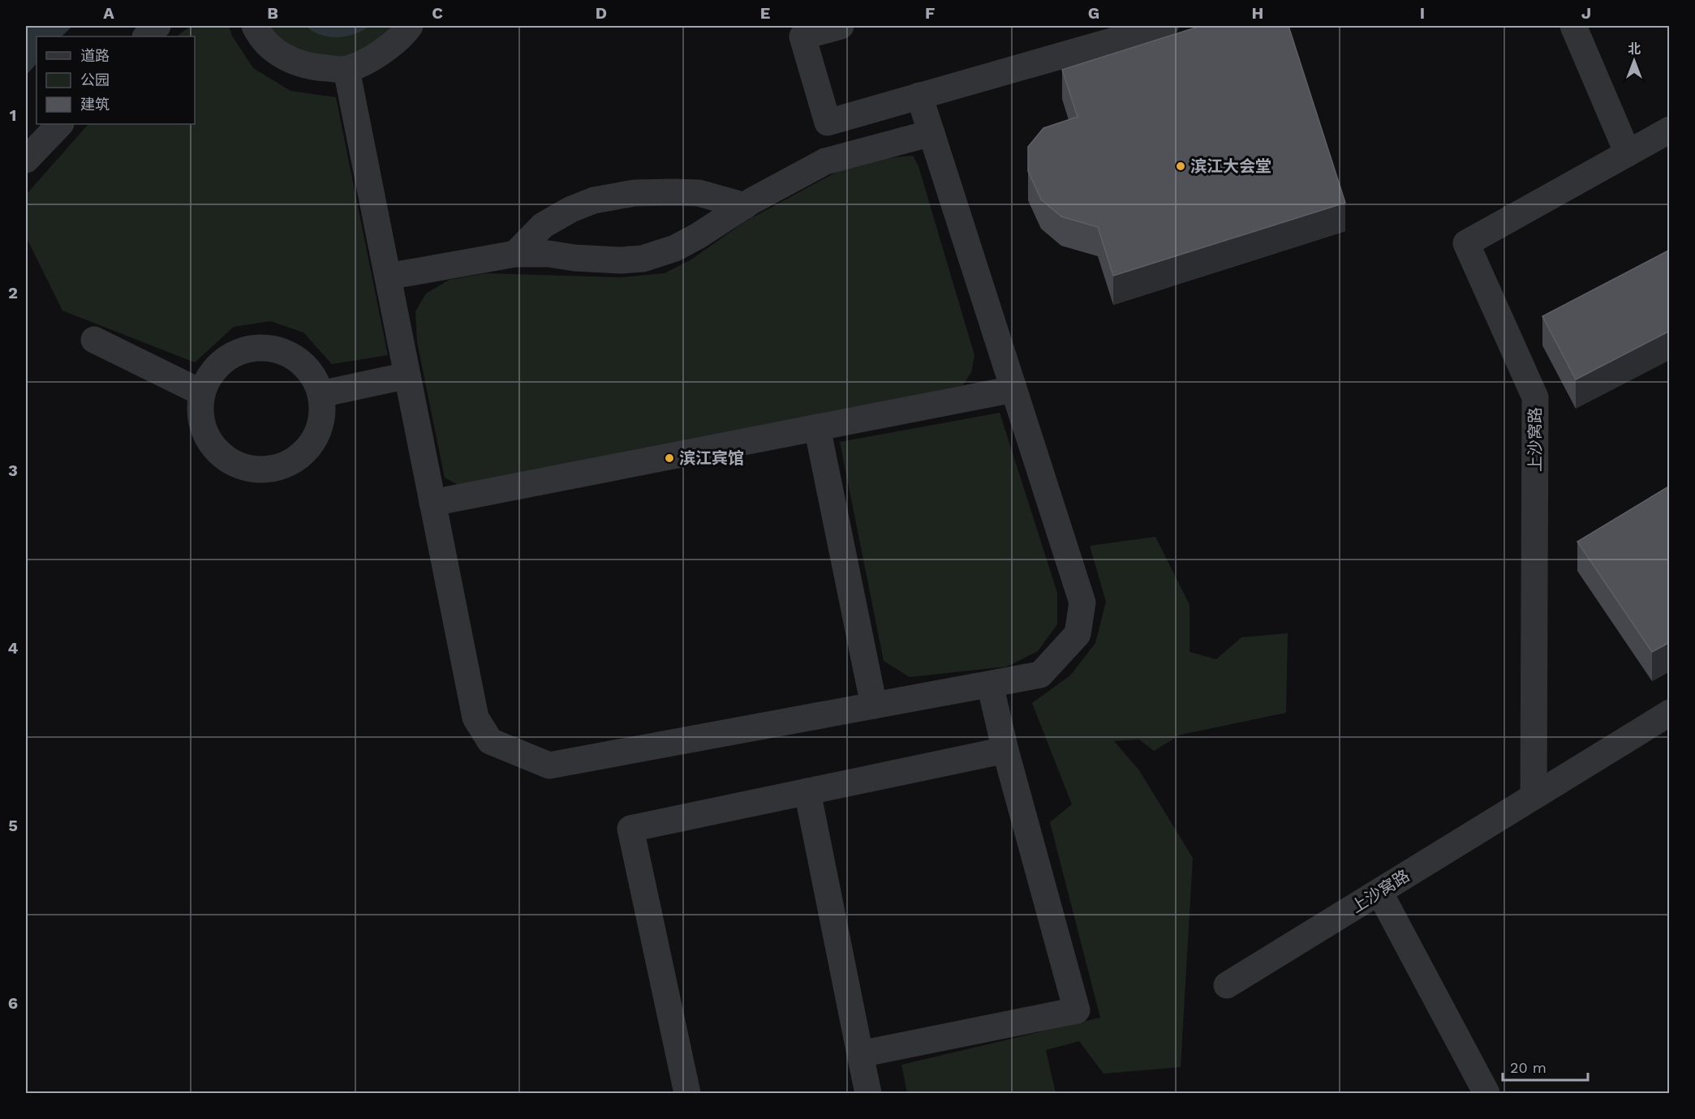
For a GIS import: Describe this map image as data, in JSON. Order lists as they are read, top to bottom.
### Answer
{
  "streets": {
    "street": ["上沙窝路"]
  },
  "places": ["滨江大会堂", "滨江宾馆"],
  "legend": ["道路", "公园", "建筑"],
  "scale_bar": "20 m",
  "north": "top",
  "grid": {
    "columns": [
      "A",
      "B",
      "C",
      "D",
      "E",
      "F",
      "G",
      "H",
      "I",
      "J"
    ],
    "rows": [
      "1",
      "2",
      "3",
      "4",
      "5",
      "6"
    ]
  }
}
